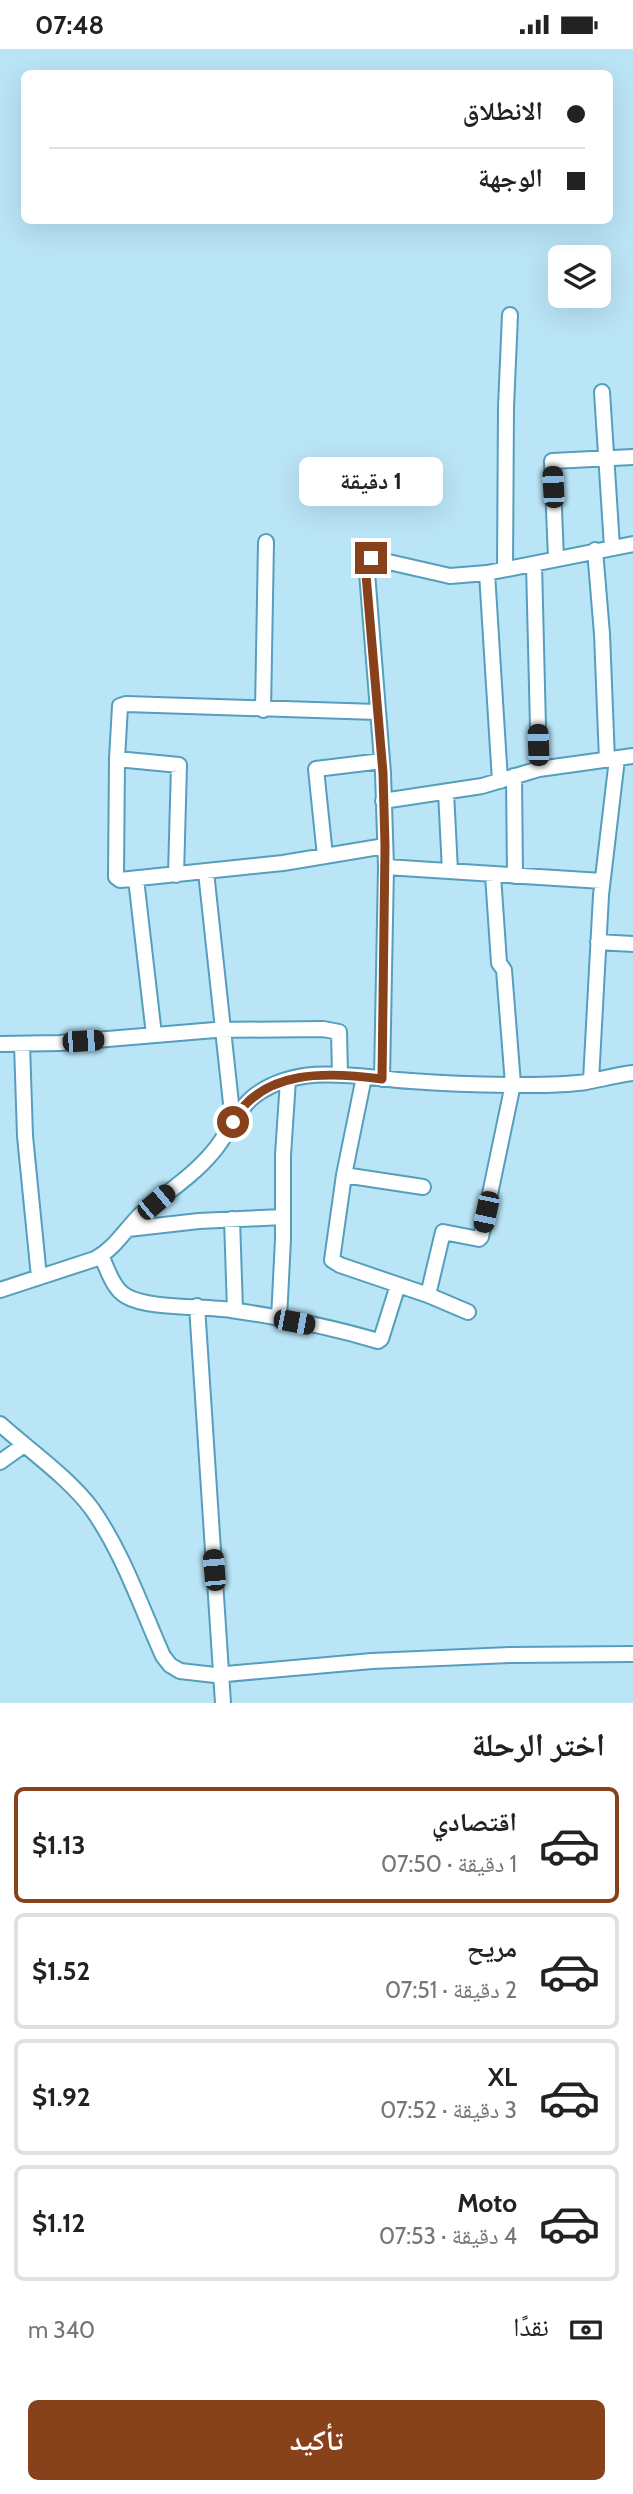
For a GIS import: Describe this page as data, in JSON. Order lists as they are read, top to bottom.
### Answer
{
  "page": {
    "status": "07:48",
    "banner": ["الانطلاق", "الوجهة"],
    "bubble": "1 دقيقة",
    "heading": "اختر الرحلة",
    "list": [
      {
        "name": "اقتصادي",
        "note": "1 دقيقة · 07:50",
        "value": "$1.13"
      },
      {
        "name": "مريح",
        "note": "2 دقيقة · 07:51",
        "value": "$1.52"
      },
      {
        "name": "XL",
        "note": "3 دقيقة · 07:52",
        "value": "$1.92"
      },
      {
        "name": "Moto",
        "note": "4 دقيقة · 07:53",
        "value": "$1.12"
      }
    ],
    "pay": ["نقدًا", "340 m"],
    "buttons": "تأكيد"
  }
}
